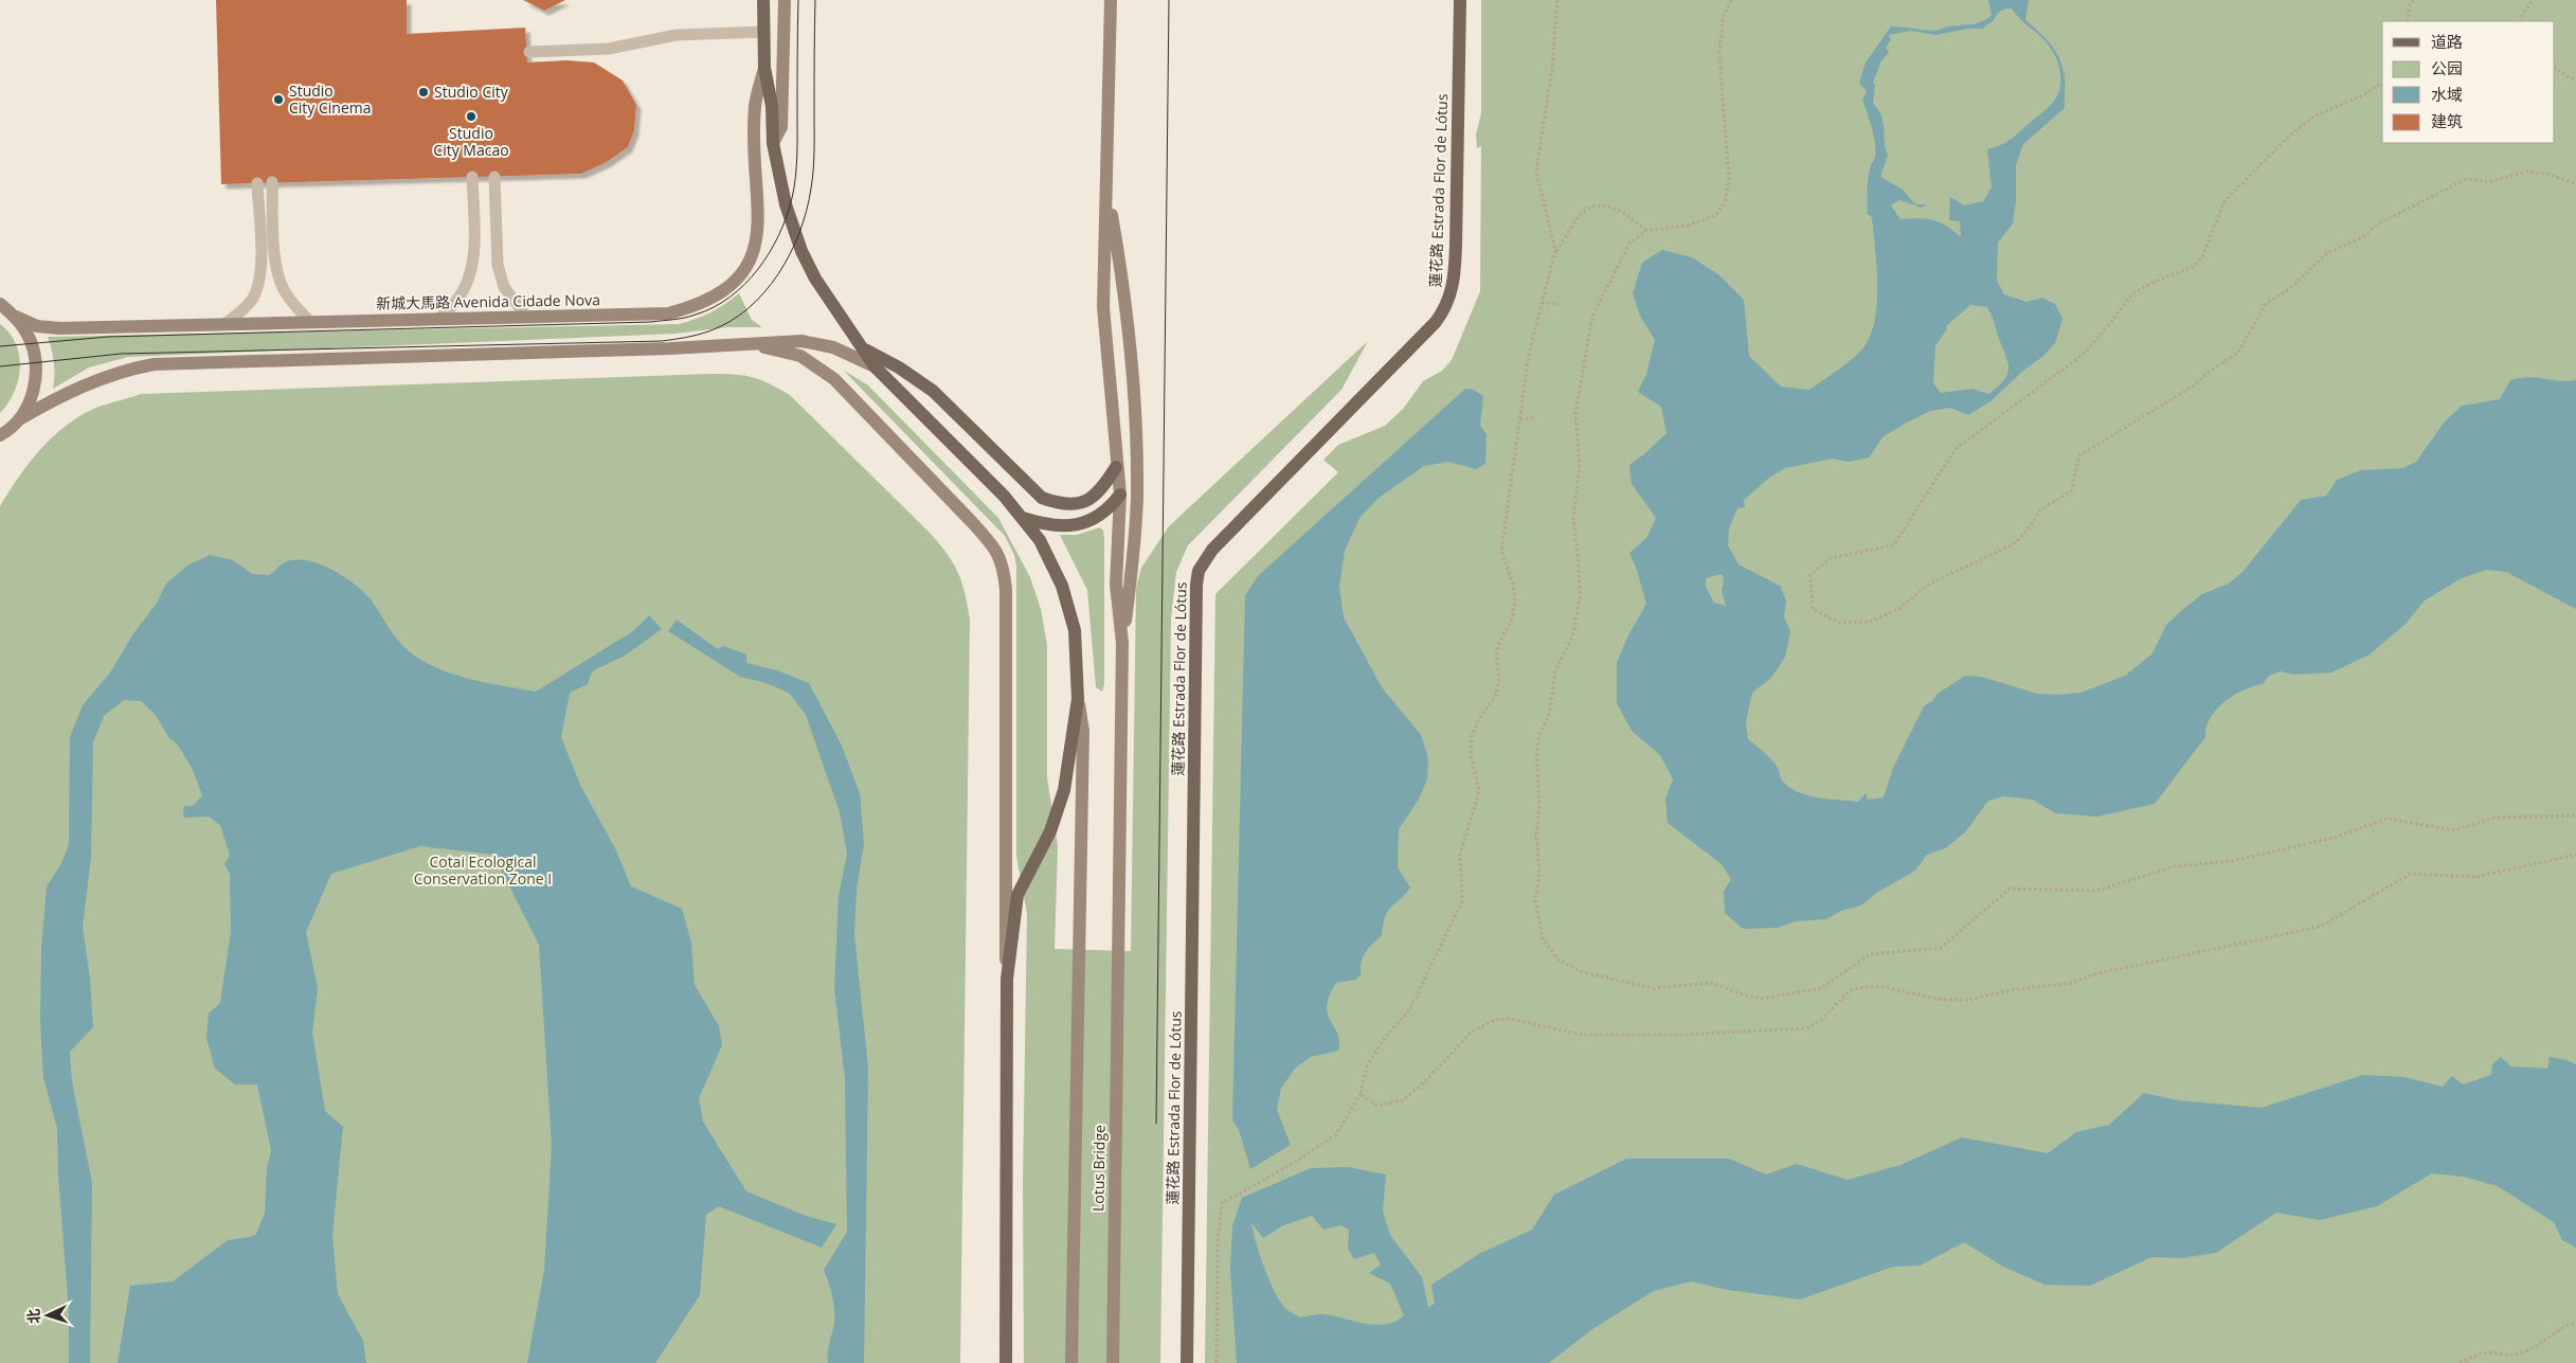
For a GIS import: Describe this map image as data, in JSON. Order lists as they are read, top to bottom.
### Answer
{
  "streets": {
    "main road": ["蓮花路 Estrada Flor de Lótus", "新城大馬路 Avenida Cidade Nova", "Lotus Bridge"]
  },
  "parks": ["Cotai Ecological Conservation Zone I"],
  "places": ["Studio City", "Studio City Cinema", "Studio City Macao"],
  "legend": [
    "道路",
    "公园",
    "水域",
    "建筑"
  ],
  "north": "left"
}
